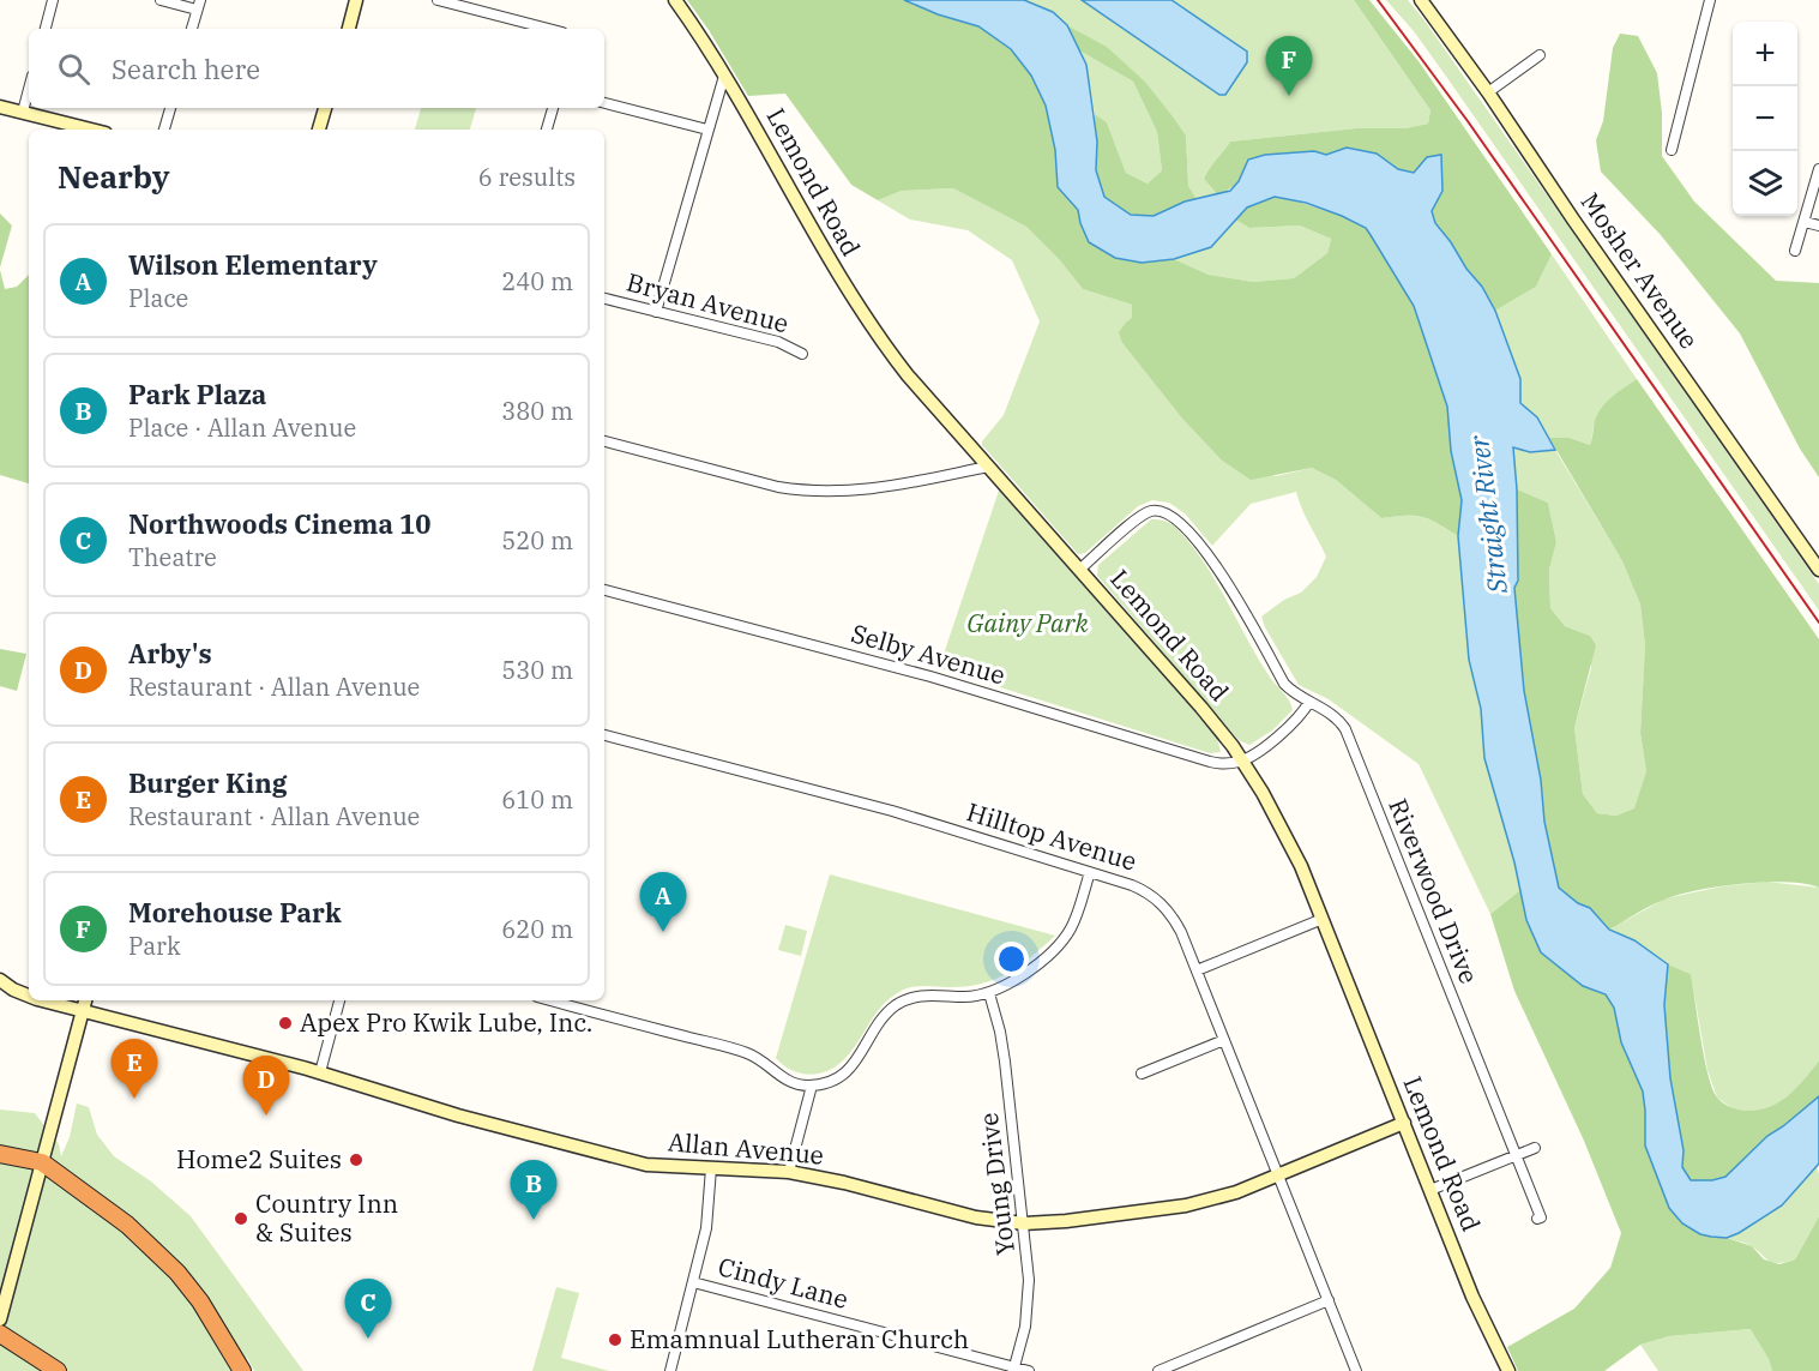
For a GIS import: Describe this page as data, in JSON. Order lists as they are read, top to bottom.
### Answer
{
  "streets": {
    "street": [
      "Lemond Road",
      "Mosher Avenue",
      "Bryan Avenue",
      "Selby Avenue",
      "Hilltop Avenue",
      "Riverwood Drive",
      "Allan Avenue",
      "Young Drive",
      "Cindy Lane"
    ]
  },
  "crossings": [
    ["Lemond Road", "Selby Avenue"],
    ["Lemond Road", "Riverwood Drive"],
    ["Lemond Road", "Allan Avenue"],
    ["Hilltop Avenue", "Allan Avenue"],
    ["Allan Avenue", "Young Drive"],
    ["Young Drive", "Cindy Lane"]
  ],
  "water": ["Straight River"],
  "parks": ["Gainy Park"],
  "places": [
    "Apex Pro Kwik Lube, Inc.",
    "Home2 Suites",
    "Country Inn & Suites",
    "Emamnual Lutheran Church"
  ],
  "page": {
    "map_buttons": ["+", "−"],
    "search": "Search here",
    "pins": [
      "F",
      "A",
      "E",
      "D",
      "B",
      "C"
    ],
    "heading": ["Nearby", "6 results"],
    "list": [
      {
        "mark": "A",
        "name": "Wilson Elementary",
        "note": "Place",
        "value": "240 m"
      },
      {
        "mark": "B",
        "name": "Park Plaza",
        "note": "Place · Allan Avenue",
        "value": "380 m"
      },
      {
        "mark": "C",
        "name": "Northwoods Cinema 10",
        "note": "Theatre",
        "value": "520 m"
      },
      {
        "mark": "D",
        "name": "Arby's",
        "note": "Restaurant · Allan Avenue",
        "value": "530 m"
      },
      {
        "mark": "E",
        "name": "Burger King",
        "note": "Restaurant · Allan Avenue",
        "value": "610 m"
      },
      {
        "mark": "F",
        "name": "Morehouse Park",
        "note": "Park",
        "value": "620 m"
      }
    ]
  }
}
